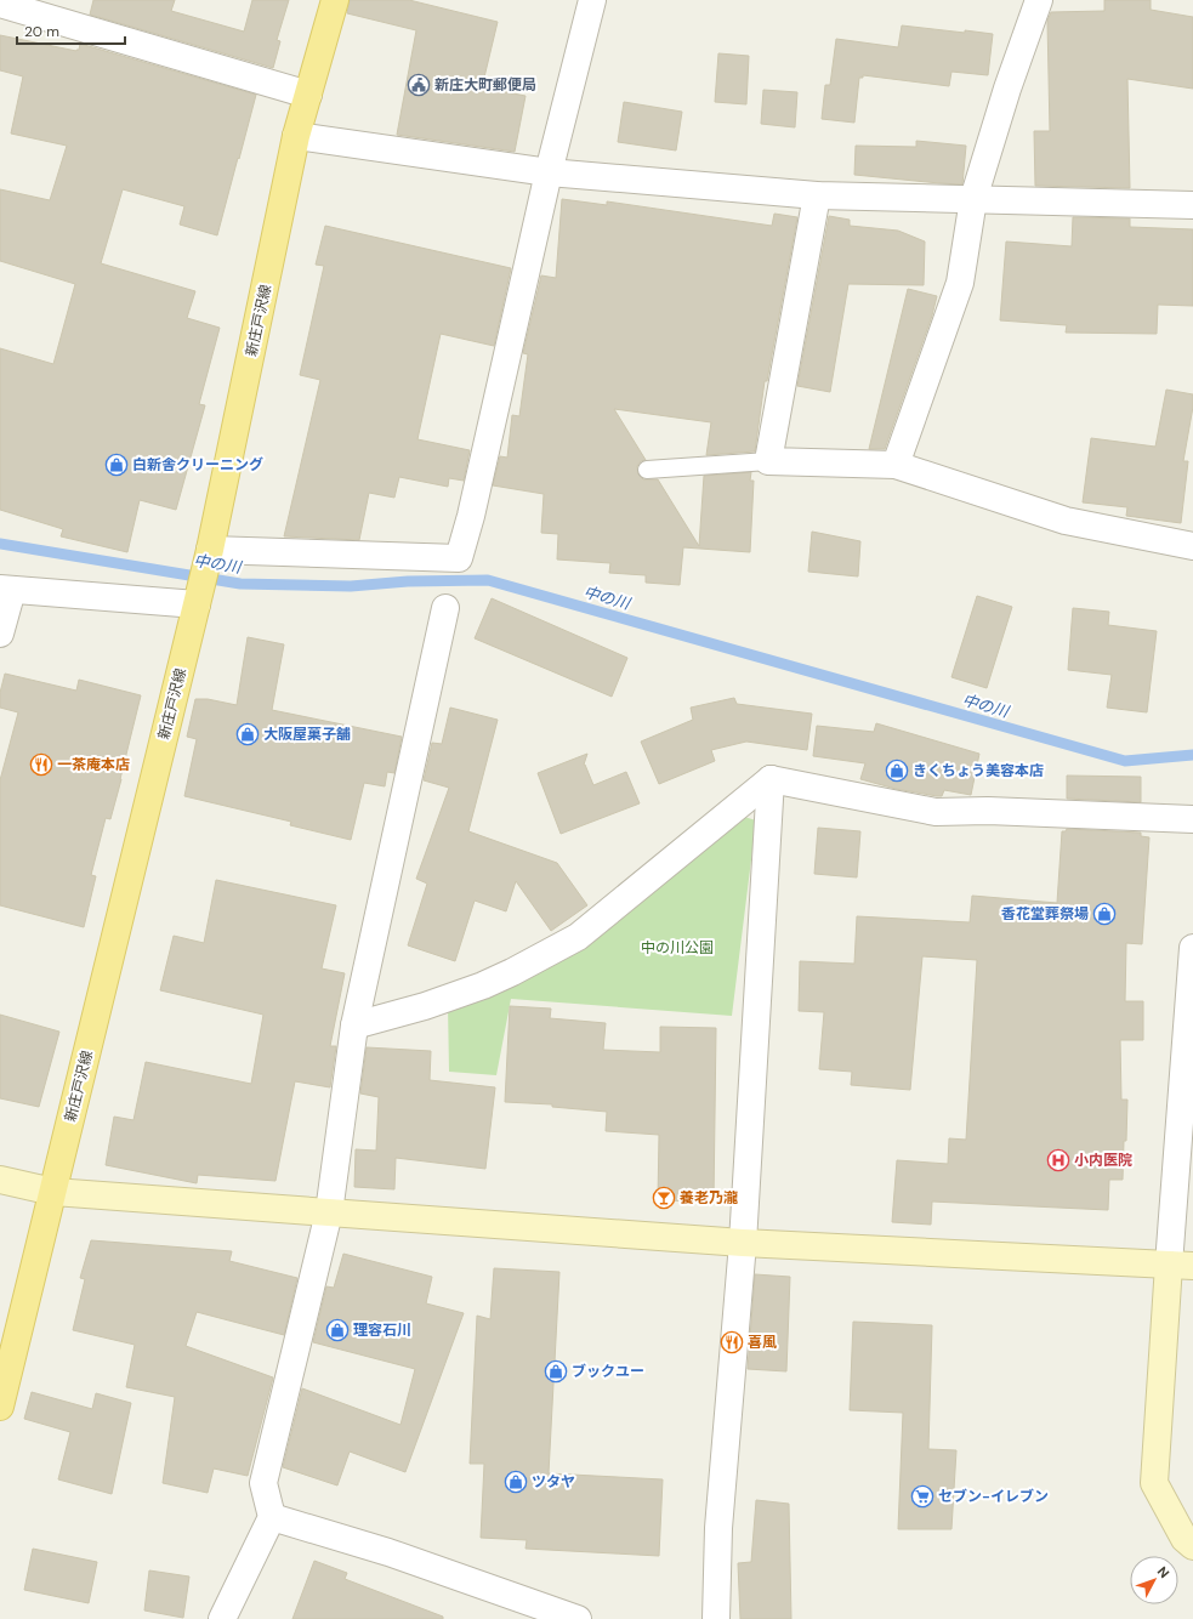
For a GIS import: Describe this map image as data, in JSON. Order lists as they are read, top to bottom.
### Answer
{
  "streets": {
    "main road": ["新庄戸沢線"]
  },
  "water": ["中の川"],
  "parks": ["中の川公園"],
  "places": {
    "public building": ["新庄大町郵便局"],
    "shop": [
      "白新舎クリーニング",
      "大阪屋菓子舗",
      "きくちょう美容本店",
      "香花堂葬祭場",
      "理容石川",
      "ブックユー",
      "ツタヤ"
    ],
    "restaurant": ["一茶庵本店", "喜風"],
    "hospital": ["小内医院"],
    "bar": ["養老乃瀧"],
    "supermarket": ["セブン-イレブン"]
  },
  "scale_bar": "20 m",
  "north": "top right"
}
